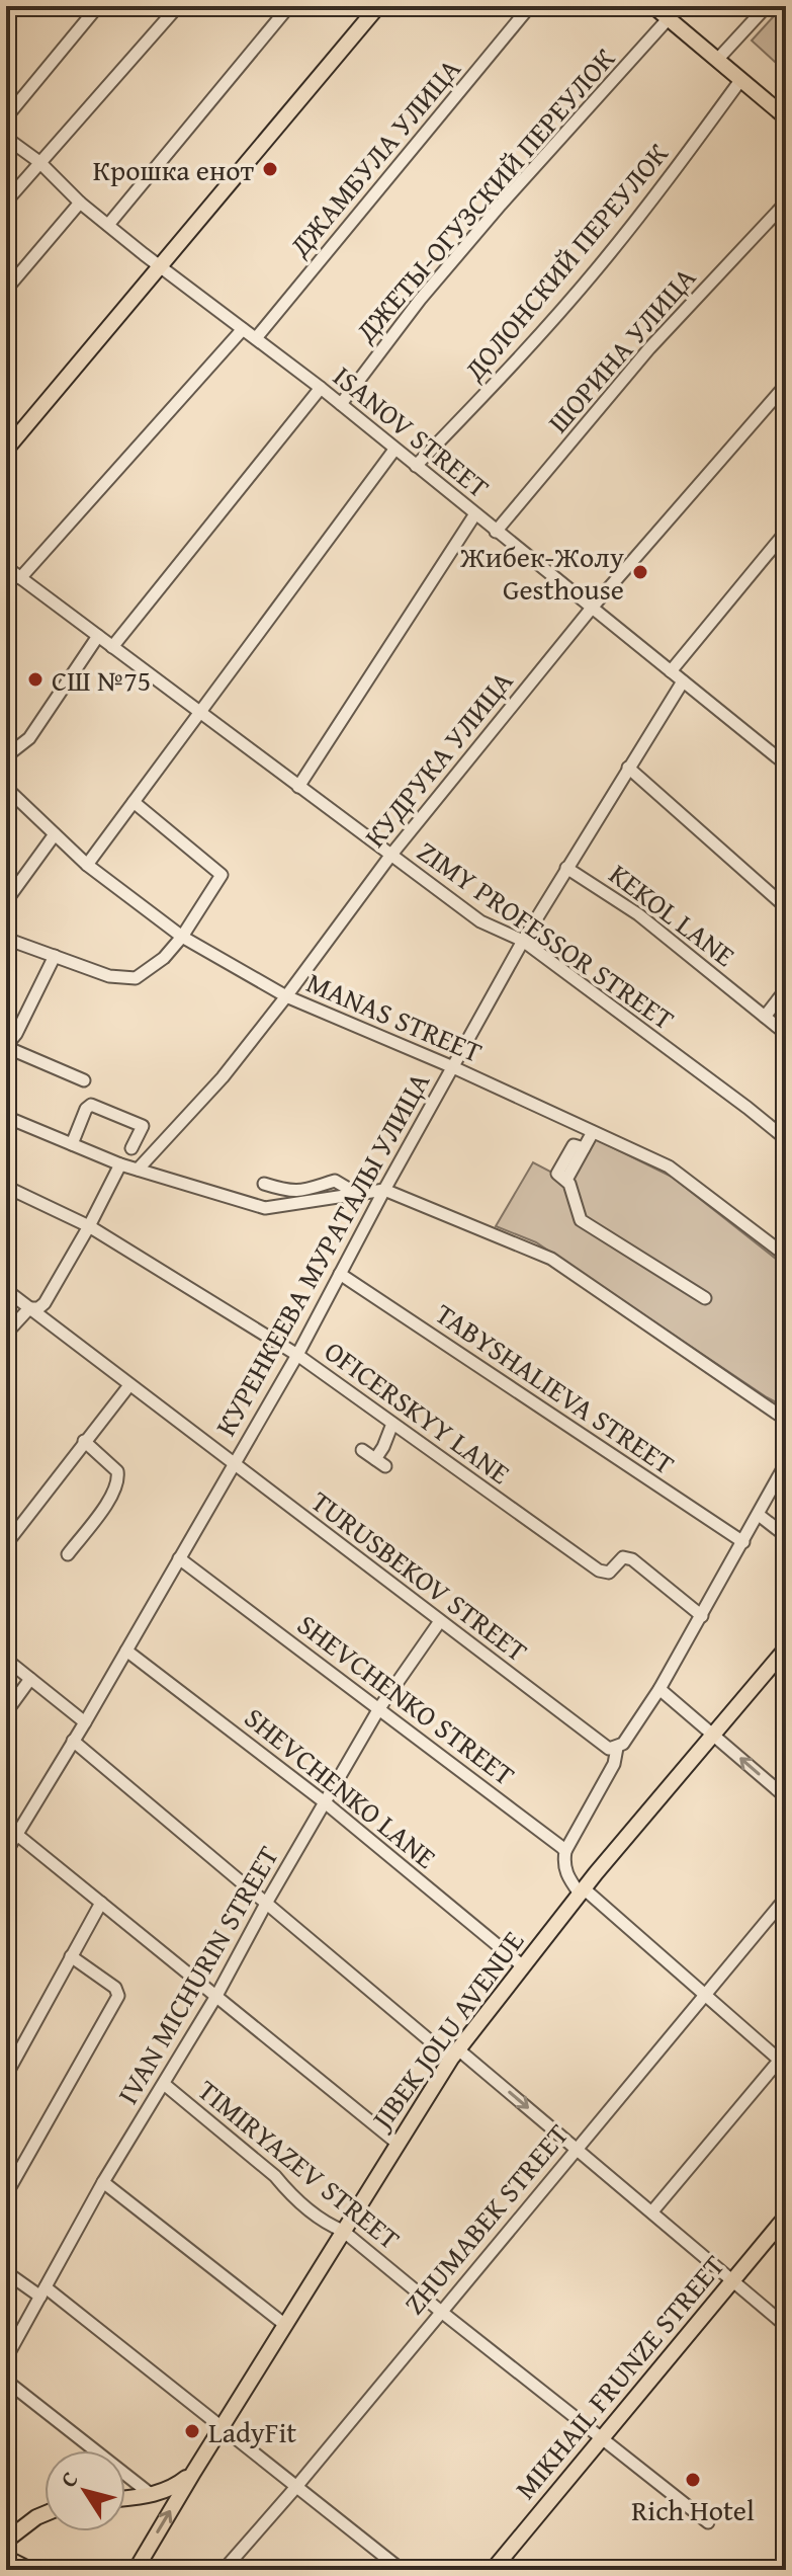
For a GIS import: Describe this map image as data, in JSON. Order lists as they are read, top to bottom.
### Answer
{
  "streets": {
    "main road": ["JIBEK JOLU AVENUE", "MIKHAIL FRUNZE STREET"],
    "street": [
      "ДЖАМБУЛА УЛИЦА",
      "ДЖЕТЫ-ОГУЗСКИЙ ПЕРЕУЛОК",
      "ДОЛОНСКИЙ ПЕРЕУЛОК",
      "ШОРИНА УЛИЦА",
      "ISANOV STREET",
      "КУДРУКА УЛИЦА",
      "KEKOL LANE",
      "ZIMY PROFESSOR STREET",
      "MANAS STREET",
      "КУРЕНКЕЕВА МУРАТАЛЫ УЛИЦА",
      "TABYSHALIEVA STREET",
      "OFICERSKYY LANE",
      "TURUSBEKOV STREET",
      "SHEVCHENKO STREET",
      "SHEVCHENKO LANE",
      "IVAN MICHURIN STREET",
      "TIMIRYAZEV STREET",
      "ZHUMABEK STREET"
    ]
  },
  "crossings": [
    ["ДЖАМБУЛА УЛИЦА", "ISANOV STREET"],
    ["ДЖЕТЫ-ОГУЗСКИЙ ПЕРЕУЛОК", "ISANOV STREET"],
    ["ДОЛОНСКИЙ ПЕРЕУЛОК", "ISANOV STREET"],
    ["ШОРИНА УЛИЦА", "ISANOV STREET"],
    ["ISANOV STREET", "КУДРУКА УЛИЦА"],
    ["ISANOV STREET", "КУРЕНКЕЕВА МУРАТАЛЫ УЛИЦА"],
    ["КУДРУКА УЛИЦА", "ZIMY PROFESSOR STREET"],
    ["КУДРУКА УЛИЦА", "MANAS STREET"],
    ["KEKOL LANE", "КУРЕНКЕЕВА МУРАТАЛЫ УЛИЦА"],
    ["ZIMY PROFESSOR STREET", "КУРЕНКЕЕВА МУРАТАЛЫ УЛИЦА"],
    ["MANAS STREET", "КУРЕНКЕЕВА МУРАТАЛЫ УЛИЦА"],
    ["КУРЕНКЕЕВА МУРАТАЛЫ УЛИЦА", "TABYSHALIEVA STREET"],
    ["КУРЕНКЕЕВА МУРАТАЛЫ УЛИЦА", "OFICERSKYY LANE"],
    ["КУРЕНКЕЕВА МУРАТАЛЫ УЛИЦА", "TURUSBEKOV STREET"],
    ["КУРЕНКЕЕВА МУРАТАЛЫ УЛИЦА", "SHEVCHENKO STREET"],
    ["КУРЕНКЕЕВА МУРАТАЛЫ УЛИЦА", "SHEVCHENKO LANE"],
    ["TURUSBEKOV STREET", "IVAN MICHURIN STREET"],
    ["SHEVCHENKO STREET", "IVAN MICHURIN STREET"],
    ["SHEVCHENKO LANE", "IVAN MICHURIN STREET"],
    ["SHEVCHENKO LANE", "JIBEK JOLU AVENUE"],
    ["IVAN MICHURIN STREET", "TIMIRYAZEV STREET"],
    ["JIBEK JOLU AVENUE", "TIMIRYAZEV STREET"],
    ["TIMIRYAZEV STREET", "ZHUMABEK STREET"],
    ["TIMIRYAZEV STREET", "MIKHAIL FRUNZE STREET"]
  ],
  "places": [
    "Крошка енот",
    "Жибек-Жолу Gesthouse",
    "СШ №75",
    "LadyFit",
    "Rich Hotel"
  ],
  "north": "top left"
}
